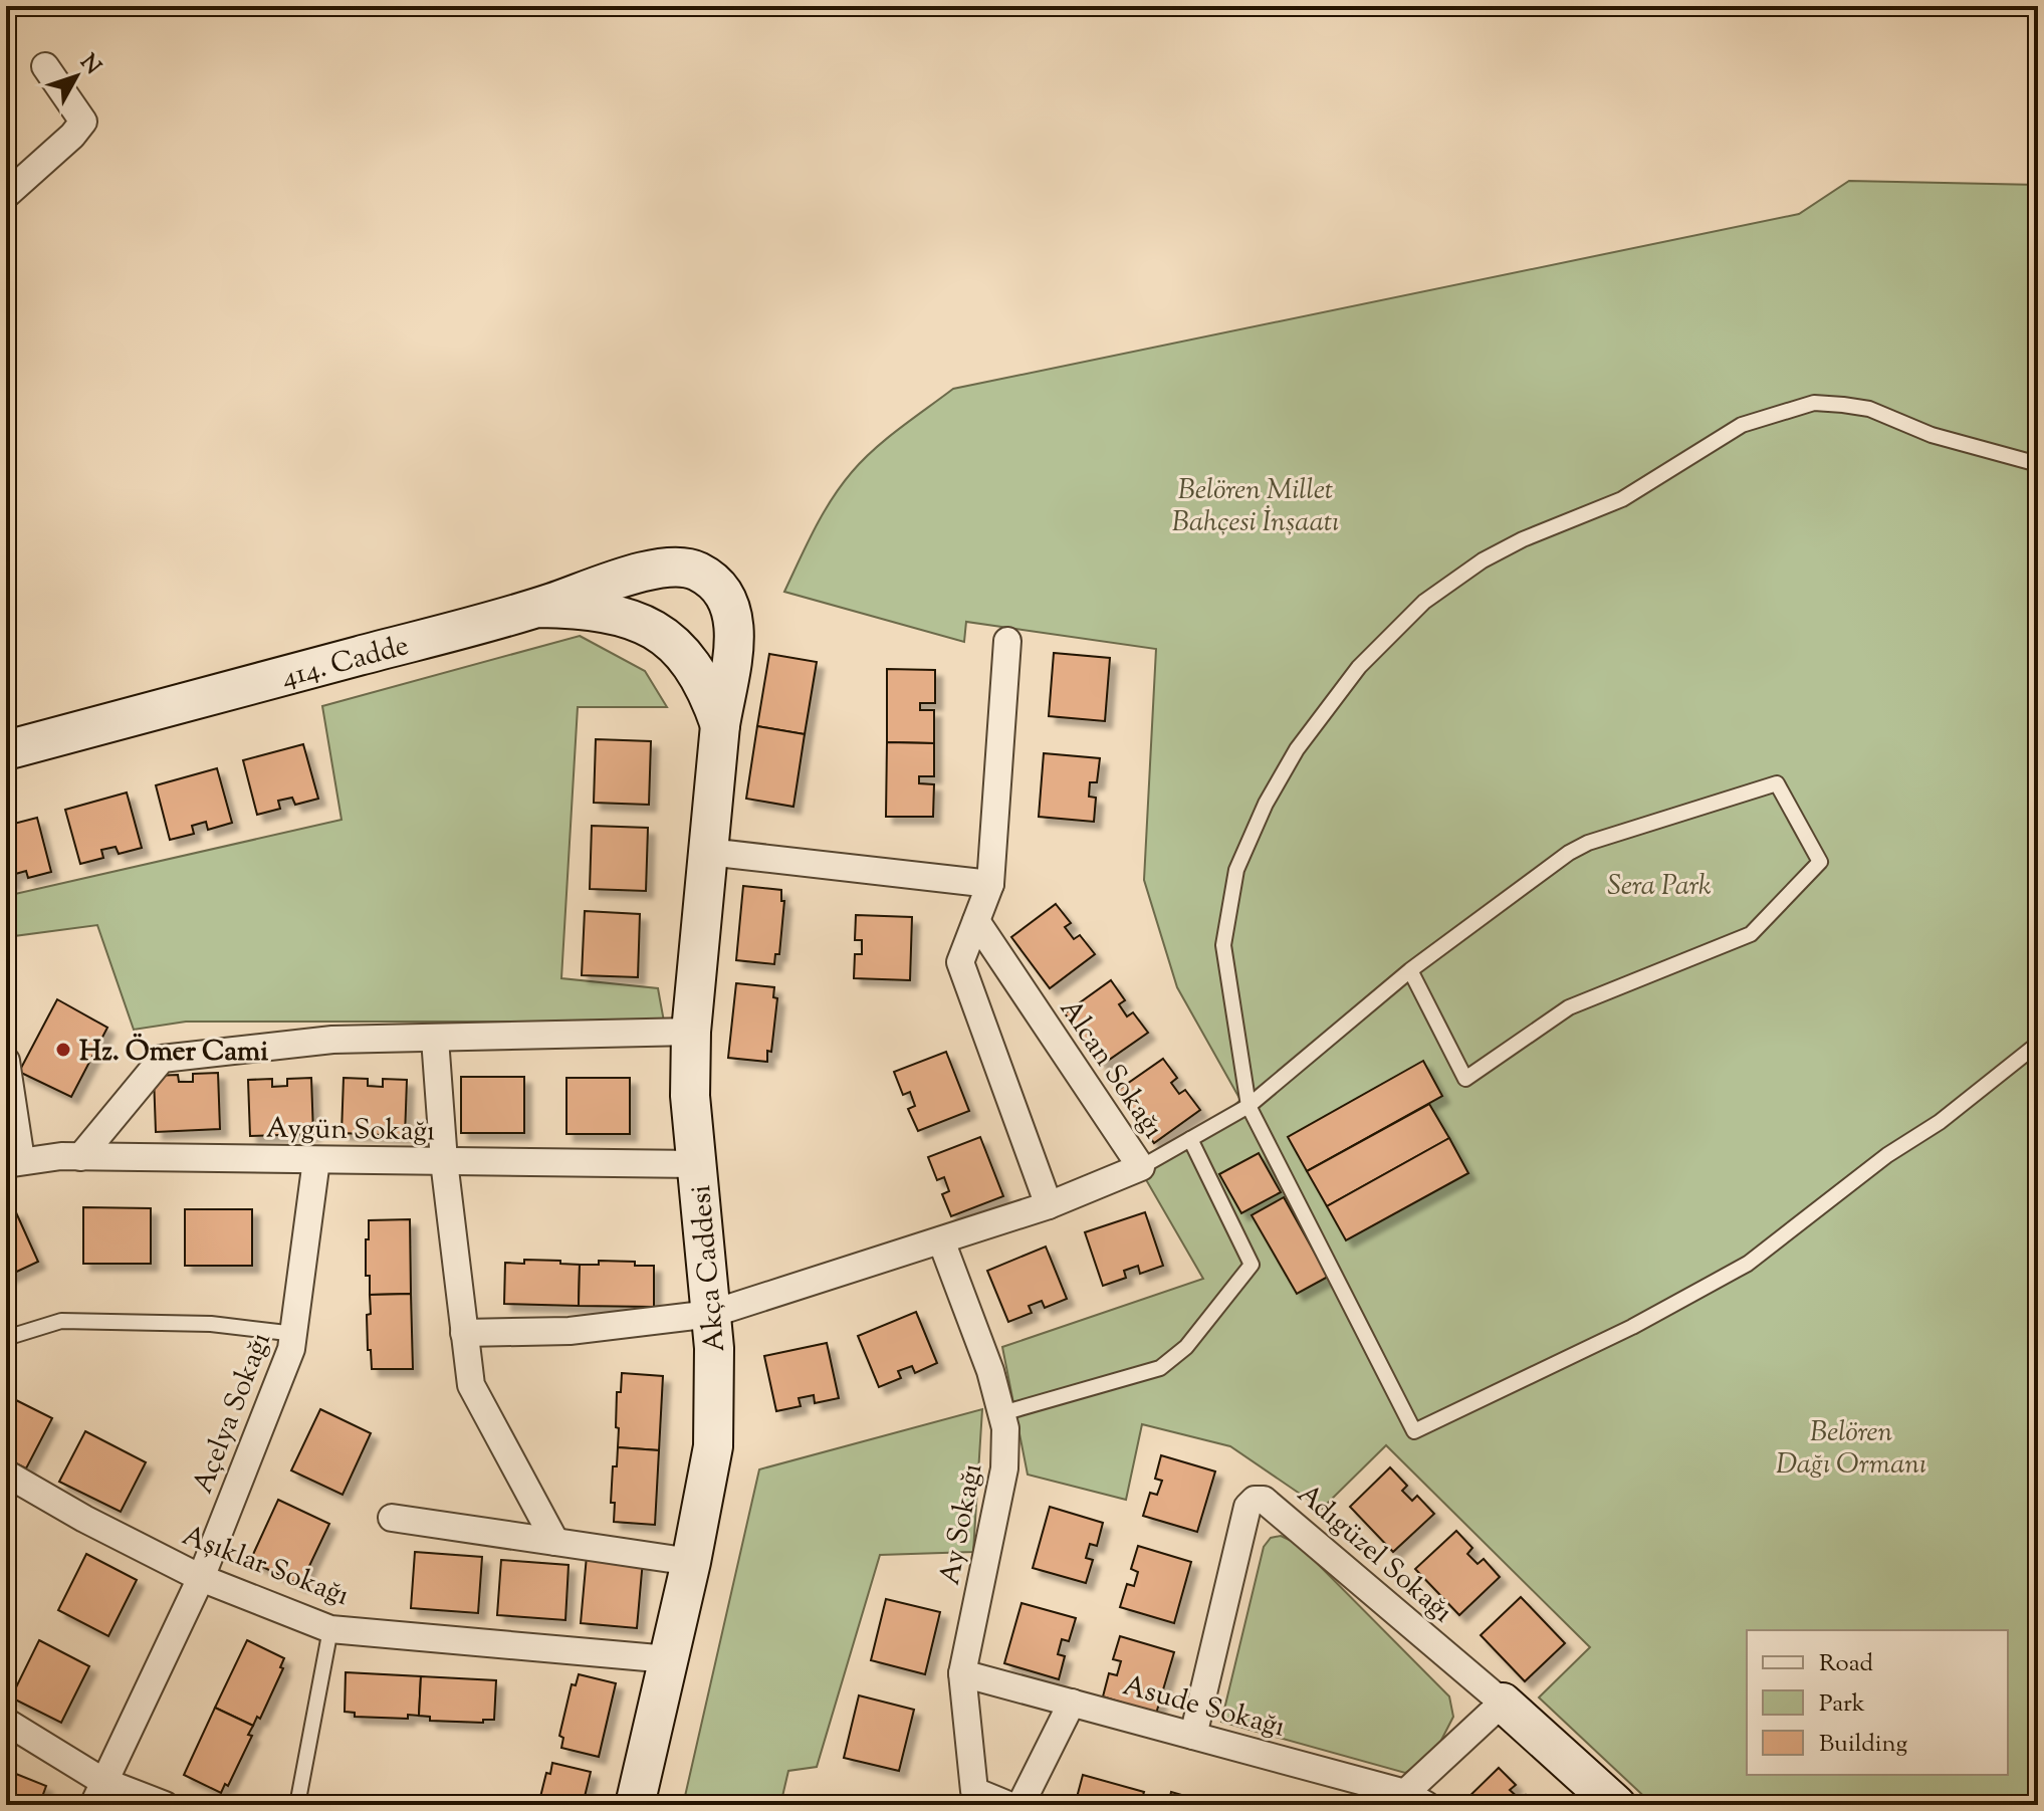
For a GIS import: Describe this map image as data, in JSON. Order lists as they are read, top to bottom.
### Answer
{
  "streets": {
    "main road": ["414. Cadde", "Akça Caddesi"],
    "street": [
      "Alcan Sokağı",
      "Aygün Sokağı",
      "Açelya Sokağı",
      "Ay Sokağı",
      "Adıgüzel Sokağı",
      "Aşıklar Sokağı",
      "Asude Sokağı"
    ]
  },
  "crossings": [
    ["414. Cadde", "Akça Caddesi"],
    ["Alcan Sokağı", "Akça Caddesi"],
    ["Alcan Sokağı", "Ay Sokağı"],
    ["Aygün Sokağı", "Akça Caddesi"],
    ["Aygün Sokağı", "Açelya Sokağı"],
    ["Akça Caddesi", "Aşıklar Sokağı"],
    ["Açelya Sokağı", "Aşıklar Sokağı"],
    ["Ay Sokağı", "Asude Sokağı"],
    ["Adıgüzel Sokağı", "Asude Sokağı"]
  ],
  "parks": ["Belören Millet Bahçesi İnşaatı", "Sera Park", "Belören Dağı Ormanı"],
  "places": ["Hz. Ömer Cami"],
  "legend": ["Road", "Park", "Building"],
  "north": "top right"
}
